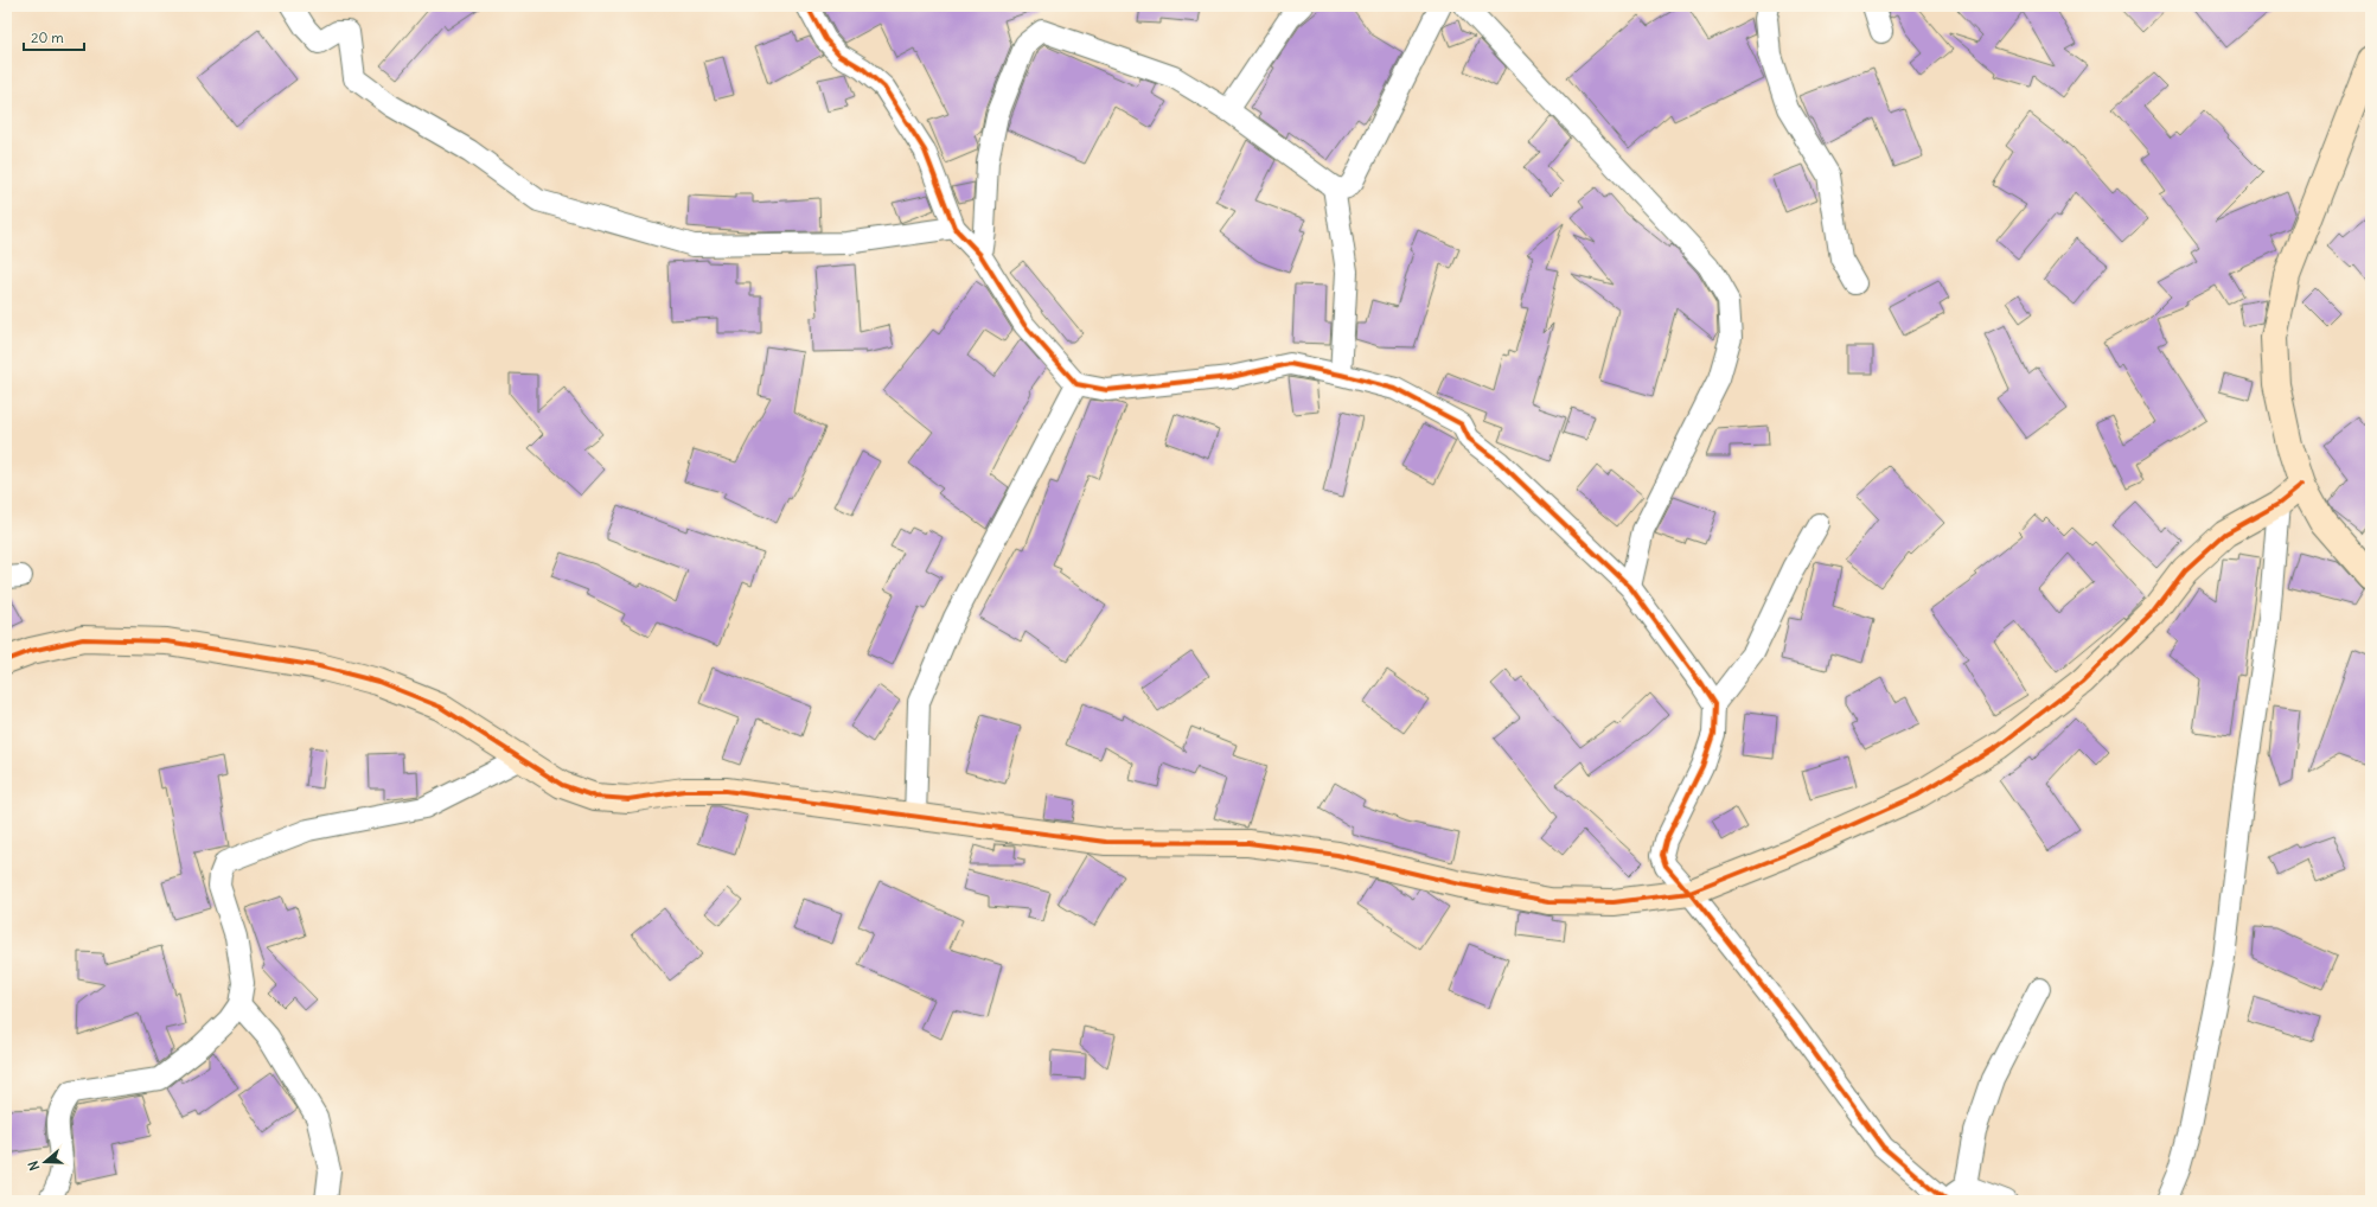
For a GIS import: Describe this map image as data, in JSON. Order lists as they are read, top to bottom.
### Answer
{
  "scale_bar": "20 m",
  "north": "left"
}
